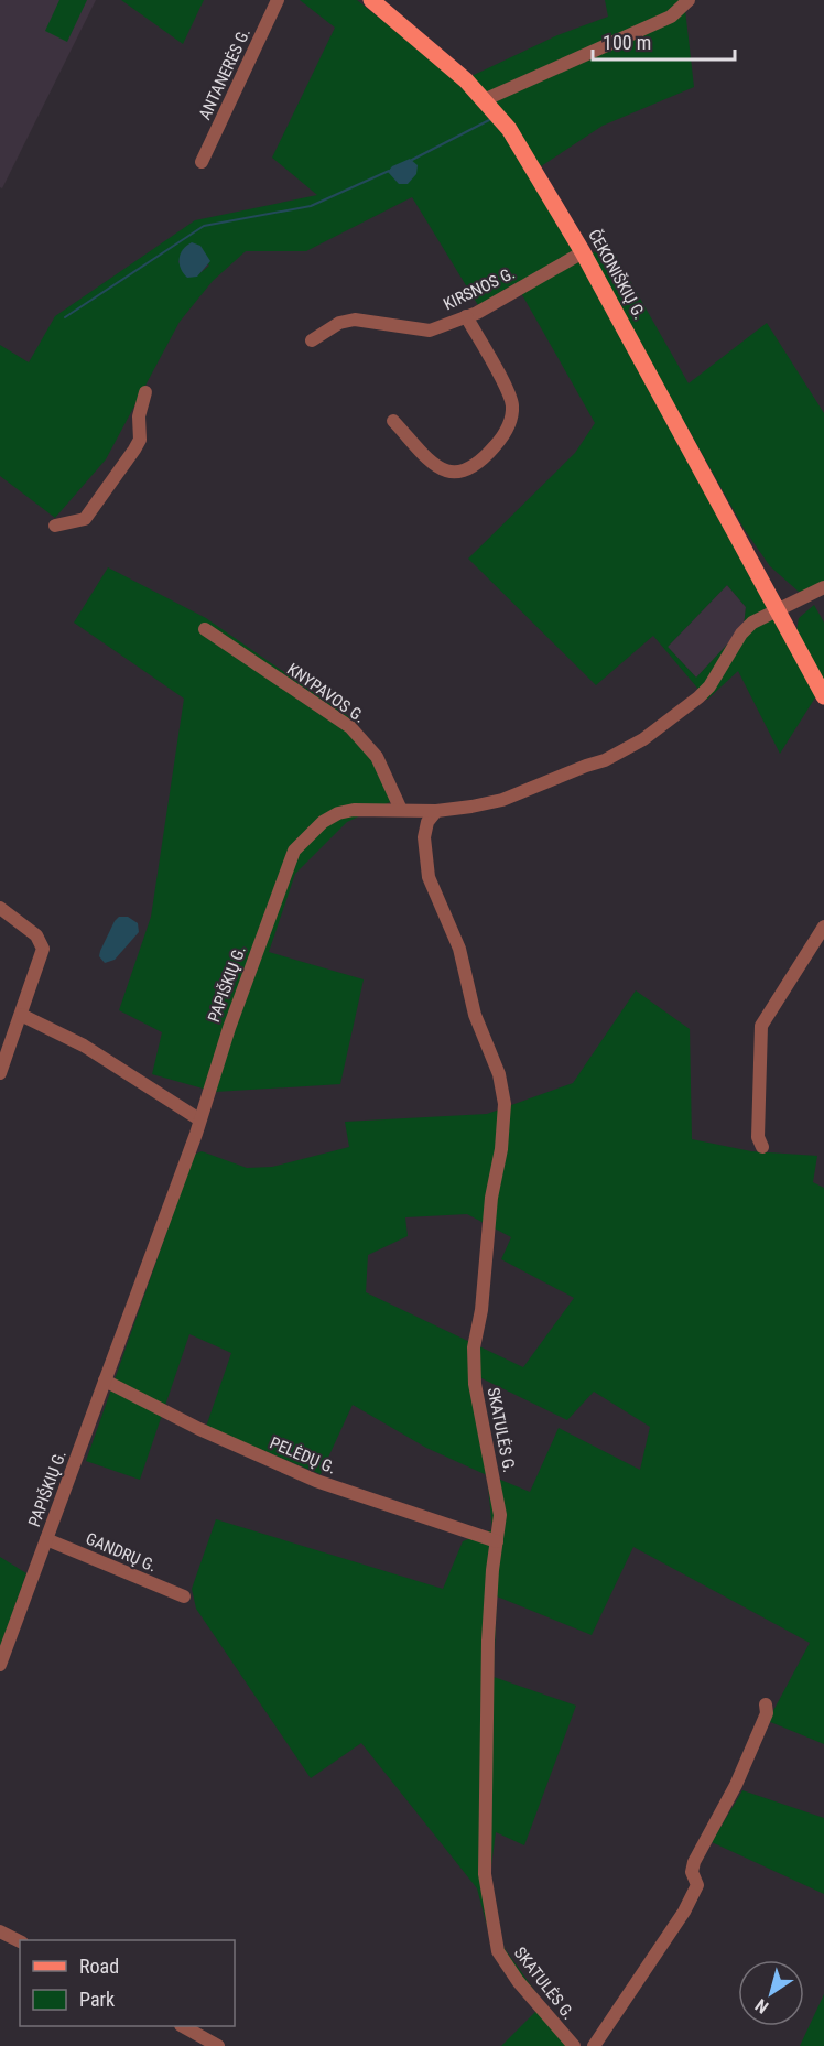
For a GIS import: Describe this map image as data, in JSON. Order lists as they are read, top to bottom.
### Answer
{
  "streets": {
    "main road": ["ČEKONIŠKIŲ G."],
    "street": [
      "ANTANERĖS G.",
      "KIRSNOS G.",
      "KNYPAVOS G.",
      "PAPIŠKIŲ G.",
      "SKATULĖS G.",
      "PELĖDŲ G.",
      "GANDRŲ G."
    ]
  },
  "crossings": [
    ["ČEKONIŠKIŲ G.", "KIRSNOS G."],
    ["ČEKONIŠKIŲ G.", "PAPIŠKIŲ G."],
    ["KNYPAVOS G.", "PAPIŠKIŲ G."],
    ["PAPIŠKIŲ G.", "SKATULĖS G."],
    ["PAPIŠKIŲ G.", "PELĖDŲ G."],
    ["PAPIŠKIŲ G.", "GANDRŲ G."],
    ["SKATULĖS G.", "PELĖDŲ G."]
  ],
  "legend": ["Road", "Park"],
  "scale_bar": "100 m",
  "north": "bottom left"
}
